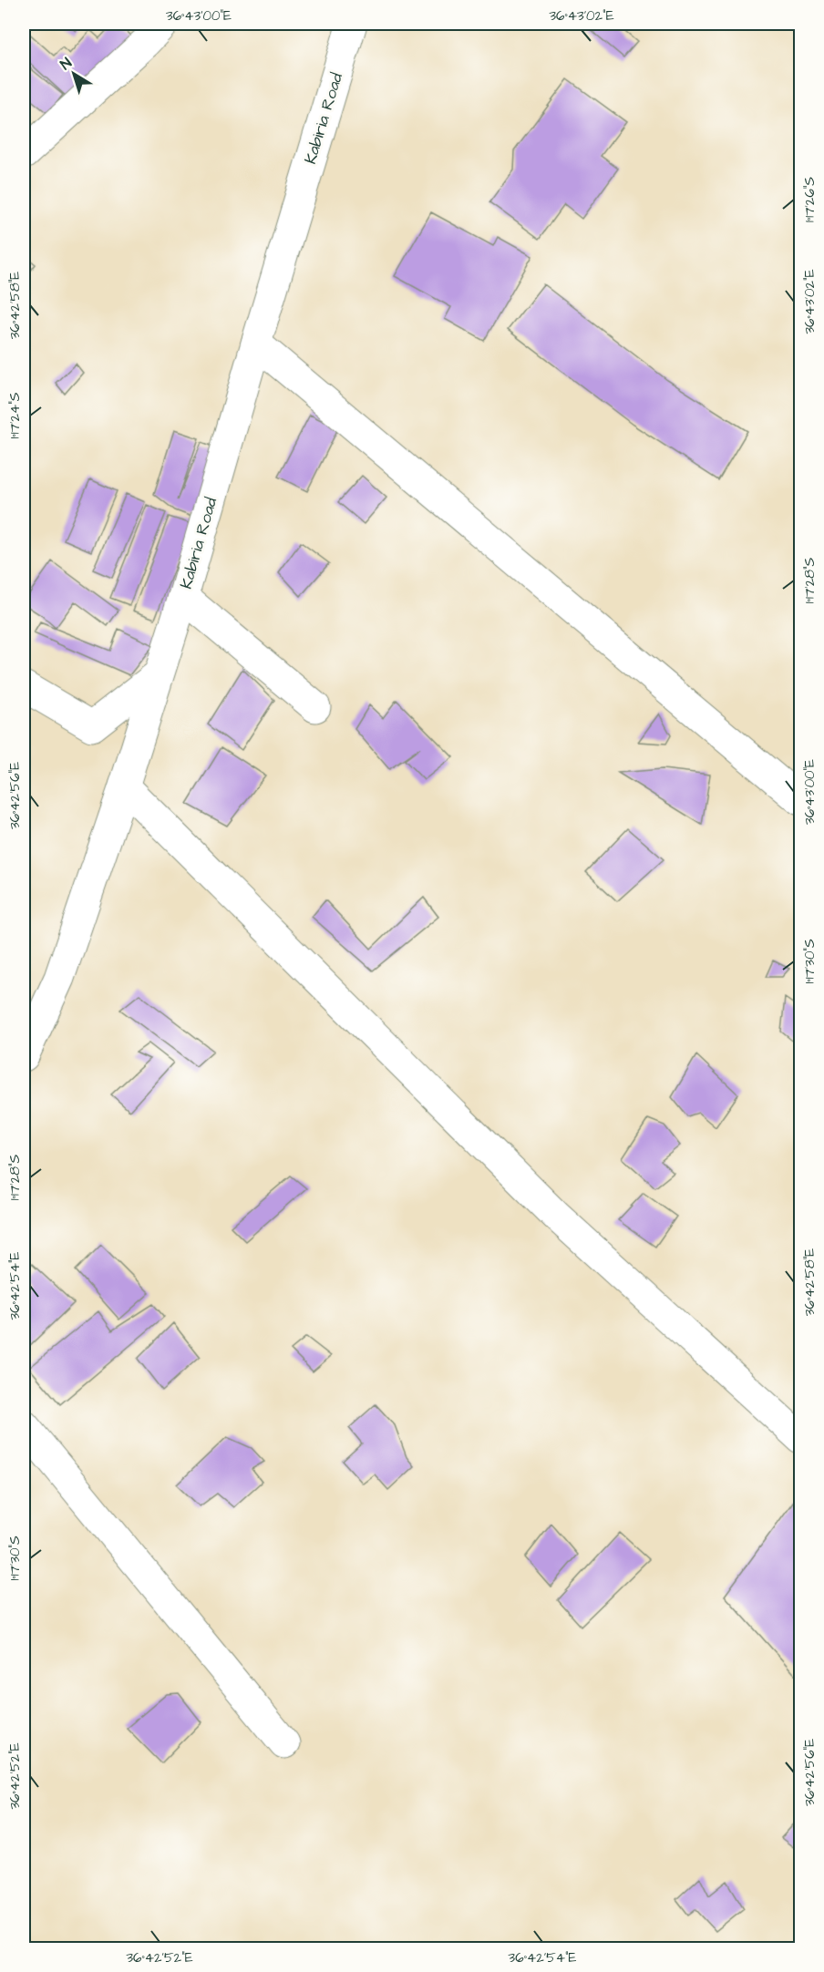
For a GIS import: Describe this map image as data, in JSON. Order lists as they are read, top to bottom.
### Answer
{
  "streets": {
    "street": ["Kabiria Road"]
  },
  "north": "top left",
  "coordinates": [
    "36°43'00\"E",
    "36°43'02\"E",
    "1°17'26\"S",
    "36°42'58\"E",
    "1°17'24\"S",
    "1°17'28\"S",
    "36°42'56\"E",
    "1°17'30\"S",
    "36°42'54\"E",
    "36°42'52\"E"
  ]
}
